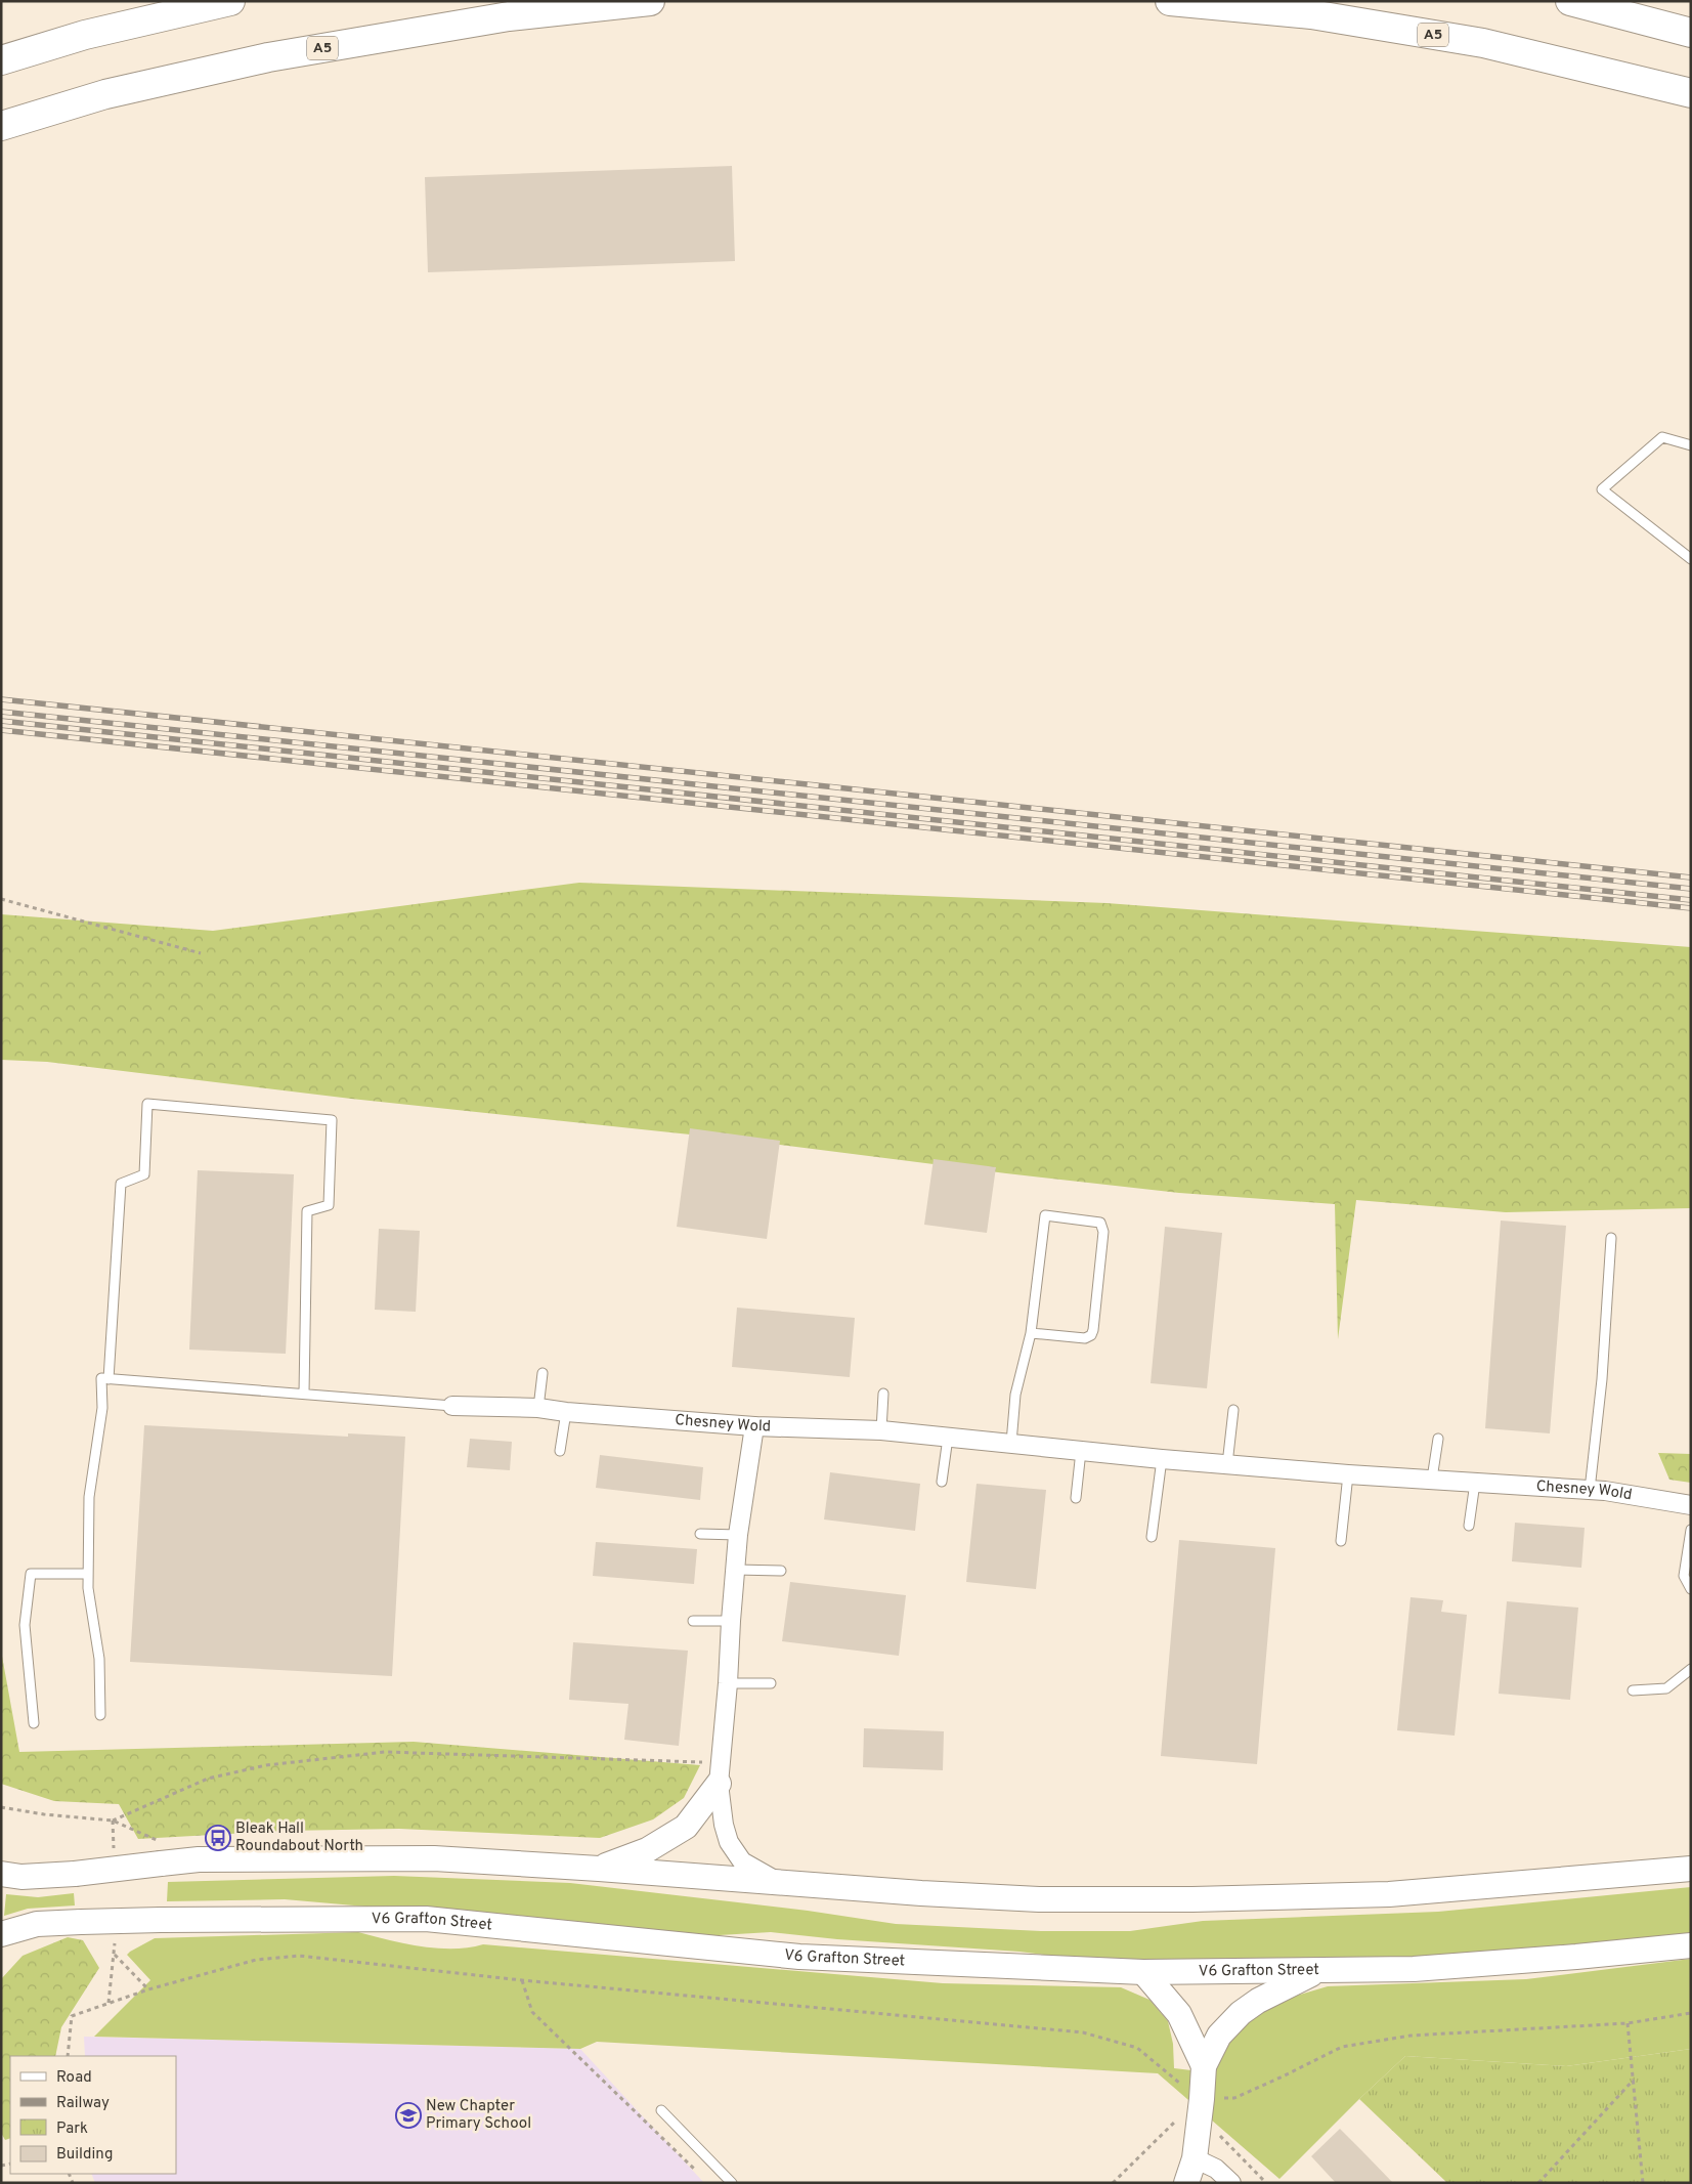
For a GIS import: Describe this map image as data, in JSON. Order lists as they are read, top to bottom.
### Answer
{
  "streets": {
    "highway": ["A5"],
    "street": ["Chesney Wold", "V6 Grafton Street"]
  },
  "places": {
    "bus stop": ["Bleak Hall Roundabout North"],
    "school or university": ["New Chapter Primary School"]
  },
  "legend": [
    "Road",
    "Railway",
    "Park",
    "Building"
  ]
}
